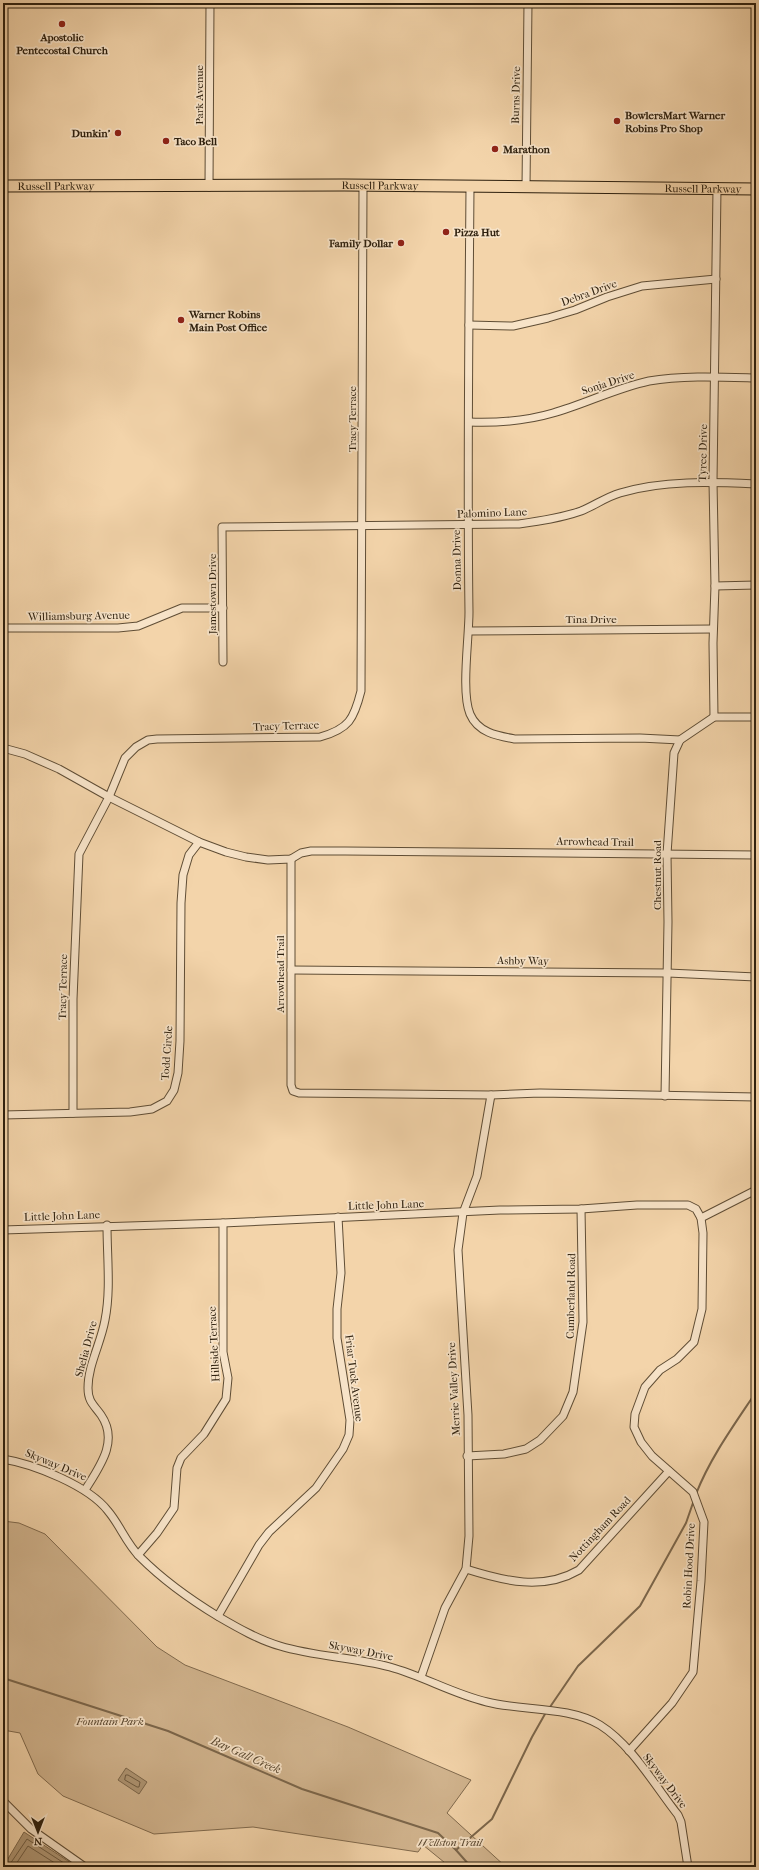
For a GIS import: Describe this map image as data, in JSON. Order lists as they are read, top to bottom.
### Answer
{
  "streets": {
    "main road": ["Russell Parkway"],
    "street": [
      "Park Avenue",
      "Burns Drive",
      "Debra Drive",
      "Sonja Drive",
      "Tracy Terrace",
      "Tyree Drive",
      "Palomino Lane",
      "Donna Drive",
      "Jamestown Drive",
      "Williamsburg Avenue",
      "Tina Drive",
      "Arrowhead Trail",
      "Chestnut Road",
      "Ashby Way",
      "Todd Circle",
      "Little John Lane",
      "Cumberland Road",
      "Hillside Terrace",
      "Shelia Drive",
      "Friar Tuck Avenue",
      "Merrie Valley Drive",
      "Skyway Drive",
      "Nottingham Road",
      "Robin Hood Drive"
    ]
  },
  "crossings": [
    ["Park Avenue", "Russell Parkway"],
    ["Burns Drive", "Russell Parkway"],
    ["Russell Parkway", "Tracy Terrace"],
    ["Russell Parkway", "Tyree Drive"],
    ["Russell Parkway", "Donna Drive"],
    ["Debra Drive", "Tyree Drive"],
    ["Debra Drive", "Donna Drive"],
    ["Sonja Drive", "Tyree Drive"],
    ["Sonja Drive", "Donna Drive"],
    ["Tracy Terrace", "Palomino Lane"],
    ["Tracy Terrace", "Todd Circle"],
    ["Tyree Drive", "Palomino Lane"],
    ["Tyree Drive", "Tina Drive"],
    ["Palomino Lane", "Donna Drive"],
    ["Palomino Lane", "Jamestown Drive"],
    ["Donna Drive", "Tina Drive"],
    ["Donna Drive", "Chestnut Road"],
    ["Jamestown Drive", "Williamsburg Avenue"],
    ["Arrowhead Trail", "Chestnut Road"],
    ["Arrowhead Trail", "Ashby Way"],
    ["Arrowhead Trail", "Merrie Valley Drive"],
    ["Chestnut Road", "Ashby Way"],
    ["Little John Lane", "Cumberland Road"],
    ["Little John Lane", "Hillside Terrace"],
    ["Little John Lane", "Shelia Drive"],
    ["Little John Lane", "Friar Tuck Avenue"],
    ["Little John Lane", "Merrie Valley Drive"],
    ["Little John Lane", "Robin Hood Drive"],
    ["Cumberland Road", "Merrie Valley Drive"],
    ["Hillside Terrace", "Skyway Drive"],
    ["Shelia Drive", "Skyway Drive"],
    ["Friar Tuck Avenue", "Skyway Drive"],
    ["Merrie Valley Drive", "Skyway Drive"],
    ["Merrie Valley Drive", "Nottingham Road"],
    ["Skyway Drive", "Robin Hood Drive"],
    ["Nottingham Road", "Robin Hood Drive"]
  ],
  "water": ["Bay Gall Creek"],
  "parks": ["Fountain Park", "Wellston Trail"],
  "places": [
    "Apostolic Pentecostal Church",
    "BowlersMart Warner Robins Pro Shop",
    "Dunkin'",
    "Taco Bell",
    "Marathon",
    "Pizza Hut",
    "Family Dollar",
    "Warner Robins Main Post Office"
  ],
  "north": "bottom"
}
